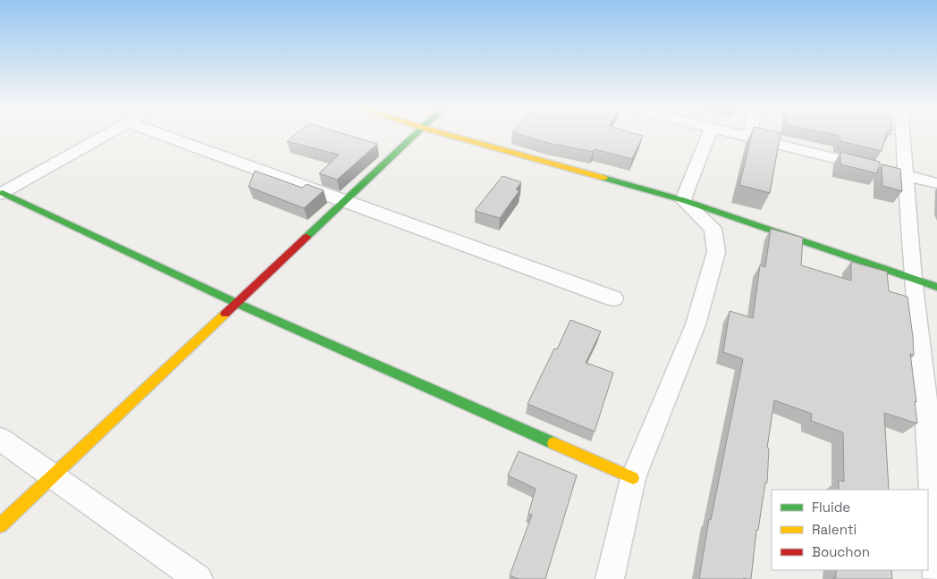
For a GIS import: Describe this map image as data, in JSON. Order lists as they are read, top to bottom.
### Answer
{
  "legend": ["Fluide", "Ralenti", "Bouchon"]
}
